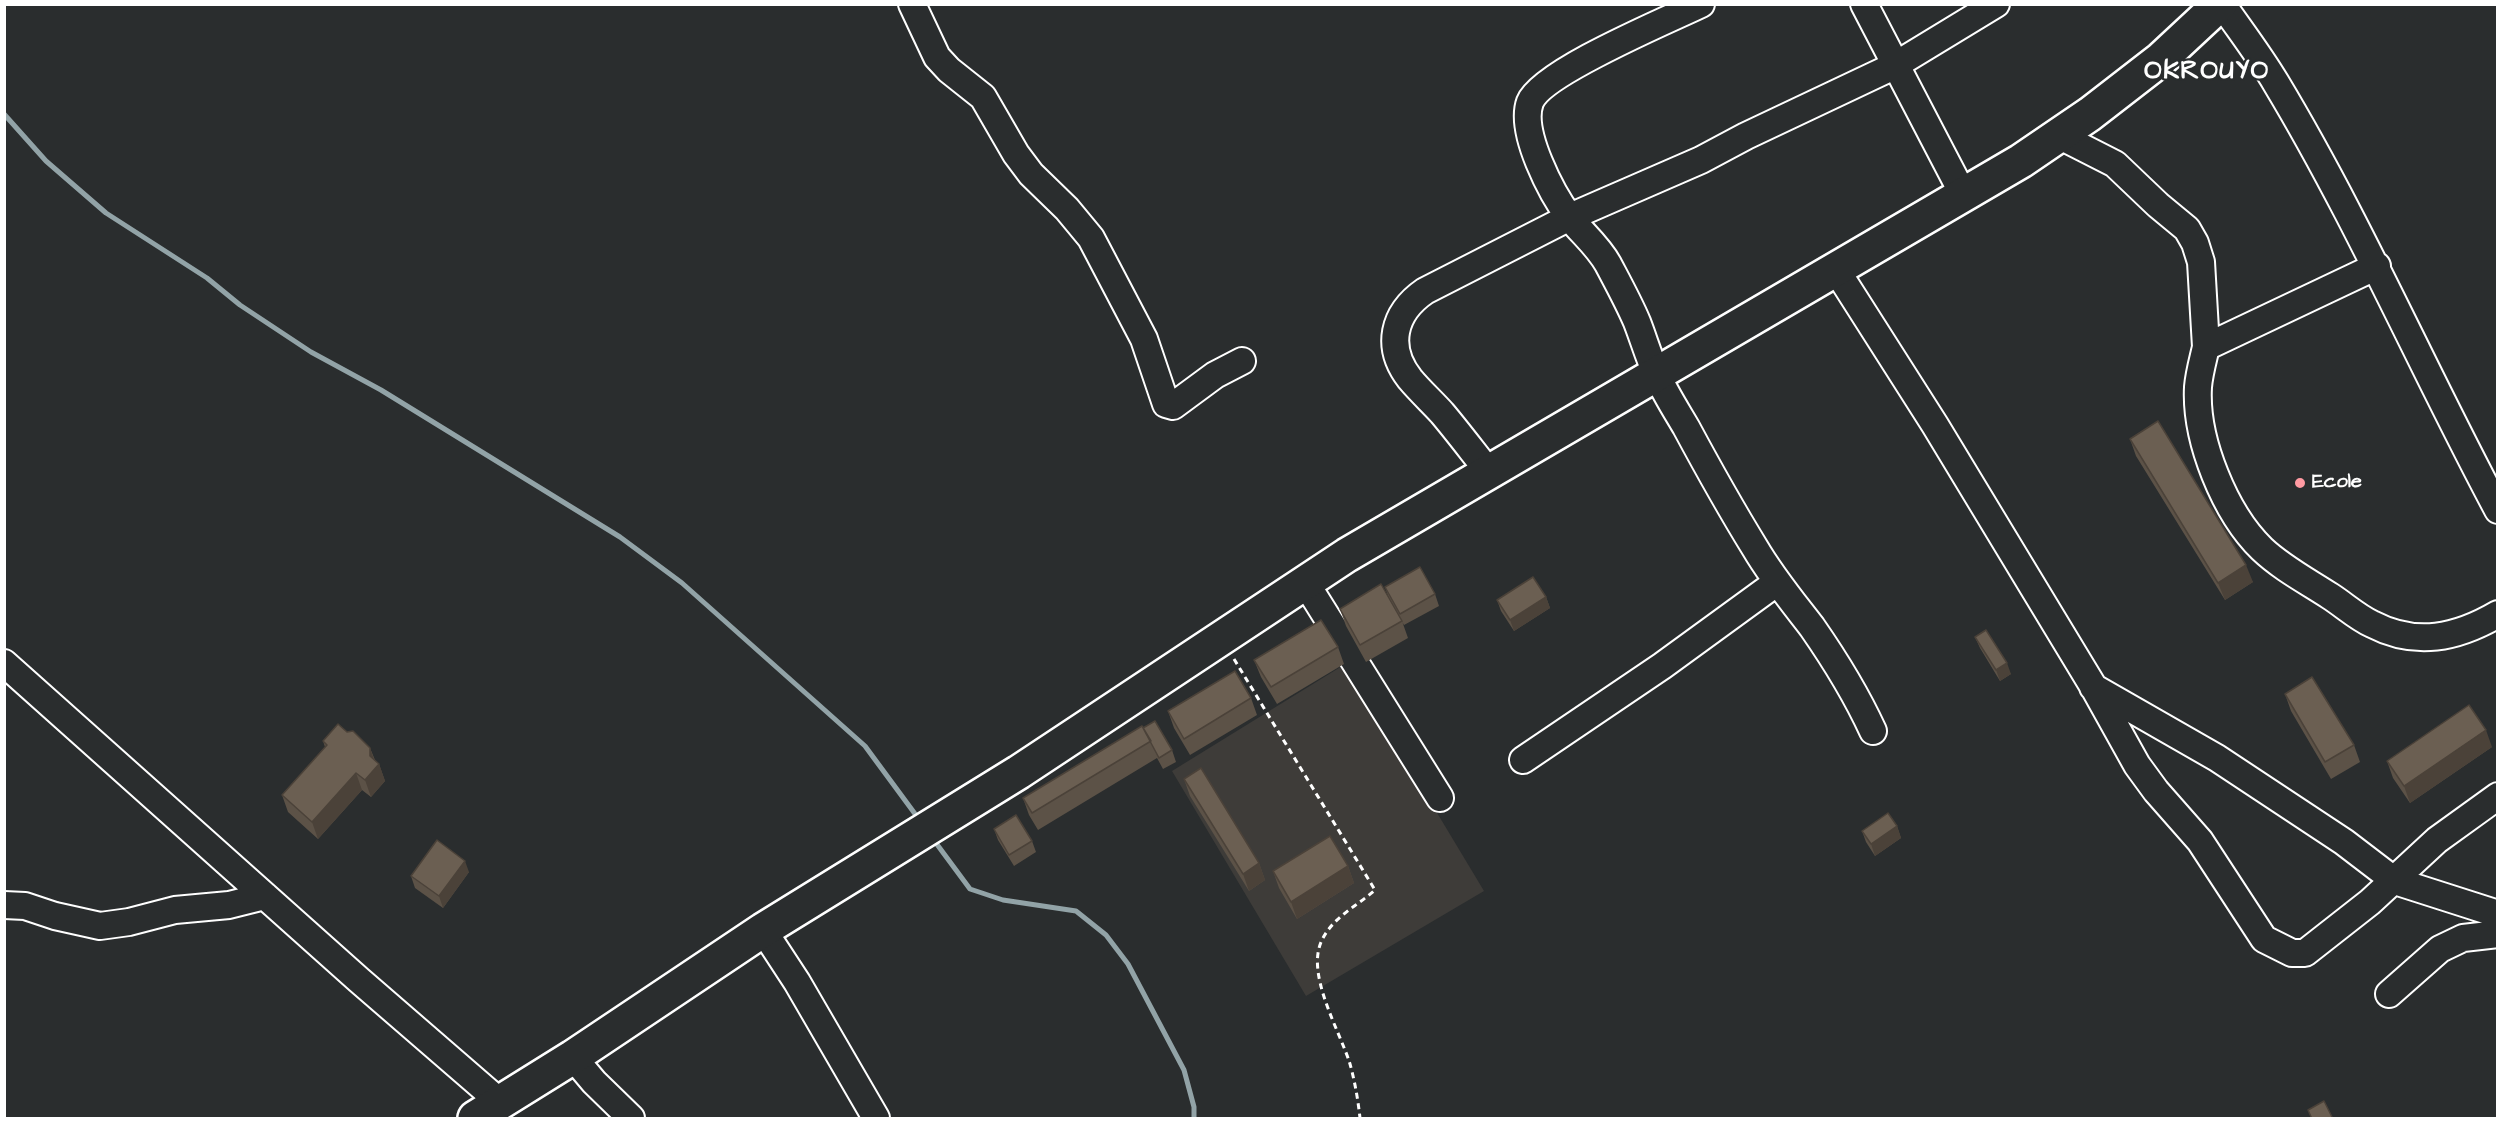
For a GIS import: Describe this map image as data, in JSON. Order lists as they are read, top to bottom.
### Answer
{
  "districts": ["OKROUYO"],
  "places": ["Ecole"]
}
